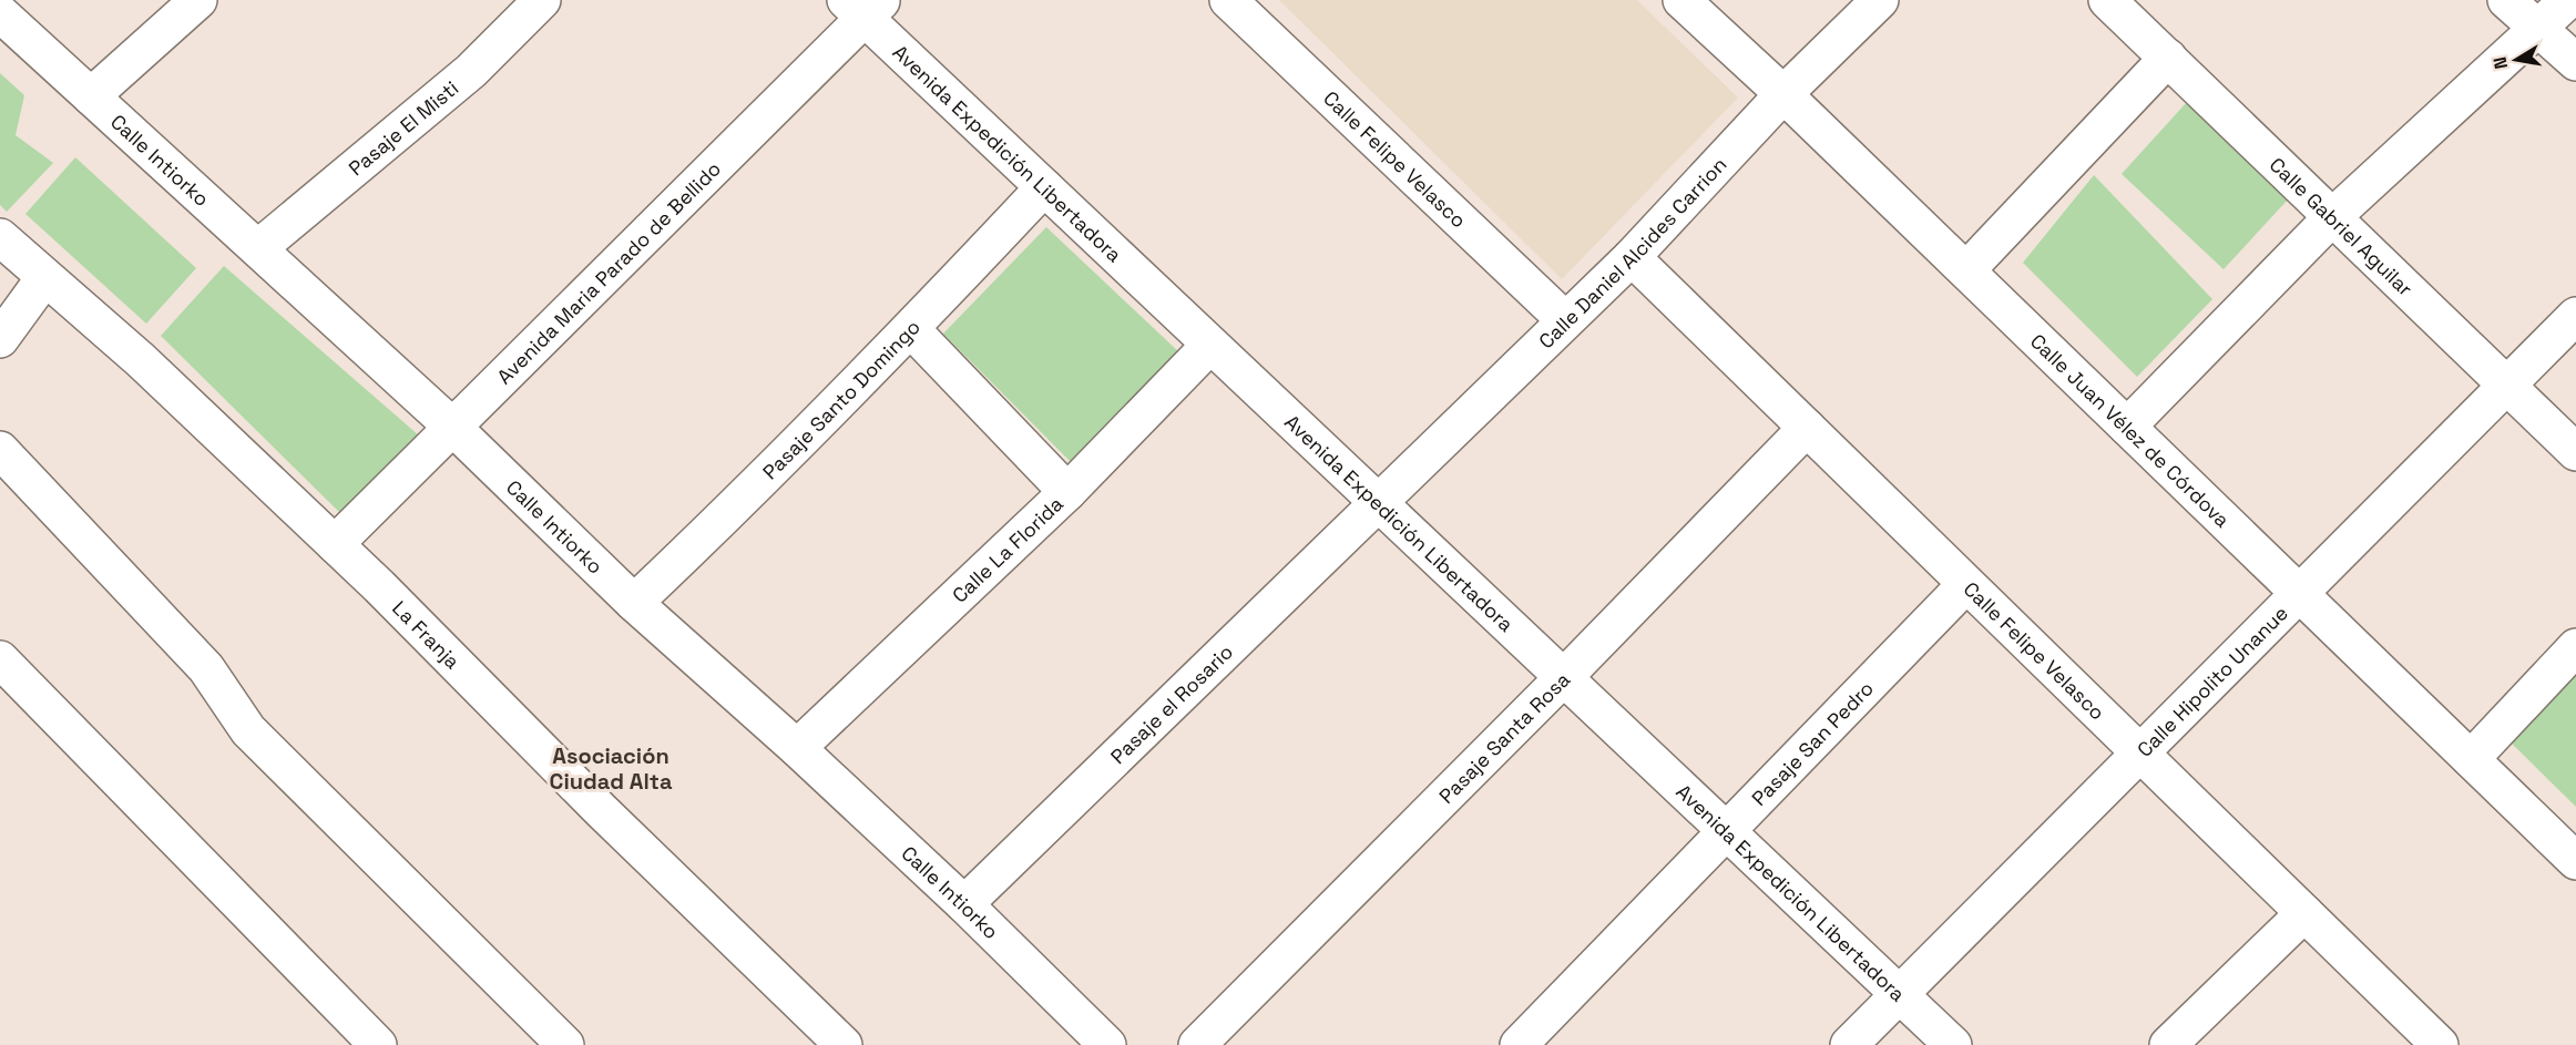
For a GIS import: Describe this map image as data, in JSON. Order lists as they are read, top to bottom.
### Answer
{
  "streets": {
    "street": [
      "Pasaje El Misti",
      "Avenida Expedición Libertadora",
      "Calle Felipe Velasco",
      "Calle Intiorko",
      "Calle Gabriel Aguilar",
      "Calle Daniel Alcides Carrion",
      "Avenida Maria Parado de Bellido",
      "Pasaje Santo Domingo",
      "Calle Juan Vélez de Córdova",
      "Calle La Florida",
      "La Franja",
      "Calle Hipolito Unanue",
      "Pasaje el Rosario",
      "Pasaje Santa Rosa",
      "Pasaje San Pedro"
    ]
  },
  "crossings": [
    ["Pasaje El Misti", "Calle Intiorko"],
    ["Avenida Expedición Libertadora", "Calle Daniel Alcides Carrion"],
    ["Avenida Expedición Libertadora", "Avenida Maria Parado de Bellido"],
    ["Avenida Expedición Libertadora", "Pasaje Santo Domingo"],
    ["Avenida Expedición Libertadora", "Calle La Florida"],
    ["Avenida Expedición Libertadora", "Calle Hipolito Unanue"],
    ["Avenida Expedición Libertadora", "Pasaje el Rosario"],
    ["Avenida Expedición Libertadora", "Pasaje Santa Rosa"],
    ["Avenida Expedición Libertadora", "Pasaje San Pedro"],
    ["Calle Felipe Velasco", "Calle Daniel Alcides Carrion"],
    ["Calle Felipe Velasco", "Calle Hipolito Unanue"],
    ["Calle Felipe Velasco", "Pasaje Santa Rosa"],
    ["Calle Felipe Velasco", "Pasaje San Pedro"],
    ["Calle Intiorko", "Avenida Maria Parado de Bellido"],
    ["Calle Intiorko", "Pasaje Santo Domingo"],
    ["Calle Intiorko", "Calle La Florida"],
    ["Calle Intiorko", "Pasaje el Rosario"],
    ["Calle Gabriel Aguilar", "Calle Hipolito Unanue"],
    ["Calle Daniel Alcides Carrion", "Calle Juan Vélez de Córdova"],
    ["Calle Daniel Alcides Carrion", "Pasaje el Rosario"],
    ["Avenida Maria Parado de Bellido", "La Franja"],
    ["Calle Juan Vélez de Córdova", "Calle Hipolito Unanue"]
  ],
  "districts": ["Asociación Ciudad Alta"],
  "north": "left"
}
